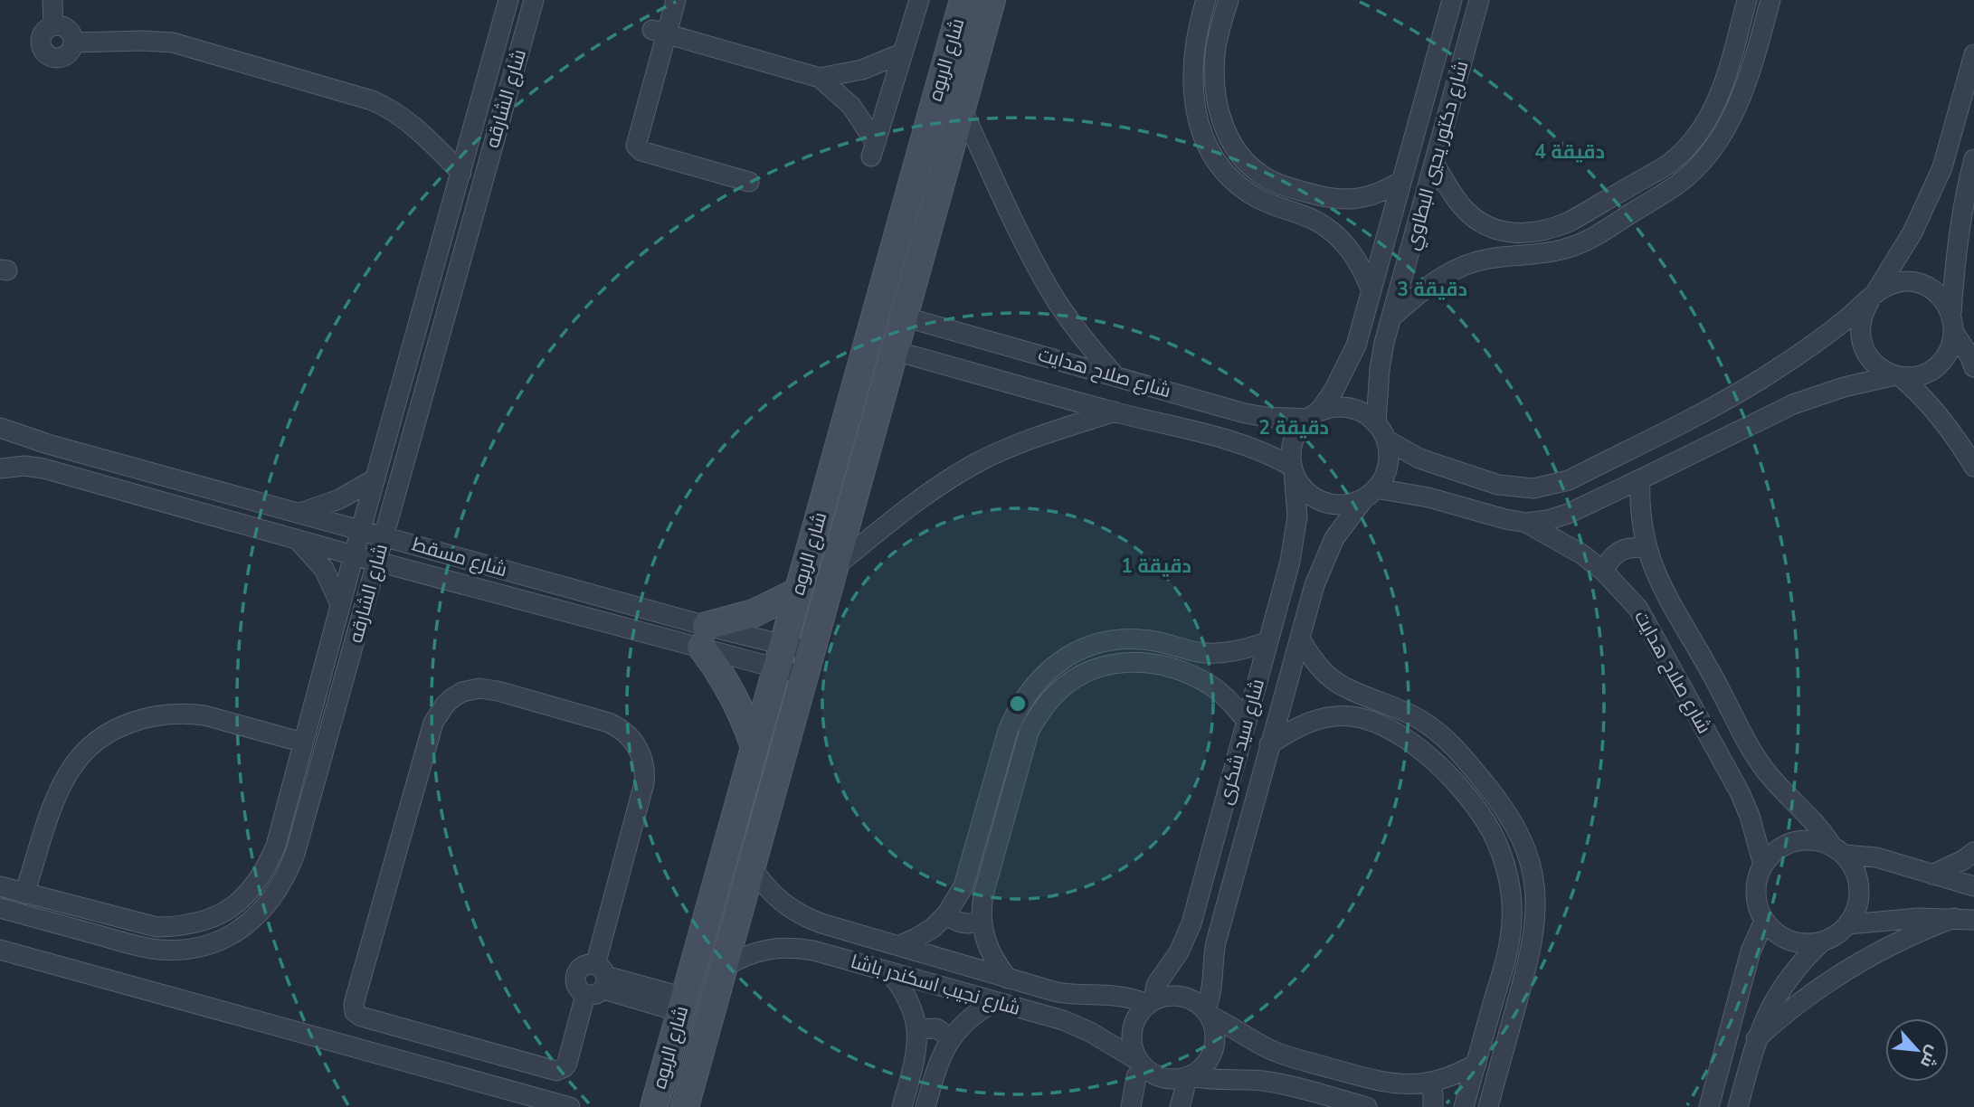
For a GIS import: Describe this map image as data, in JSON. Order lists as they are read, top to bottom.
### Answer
{
  "streets": {
    "street": [
      "شارع الربوه",
      "شارع الشارقه",
      "شارع دكتور يحيي البطاوي",
      "شارع صلاح هدايت",
      "شارع مسقط",
      "شارع سيد شكرى",
      "شارع نجيب اسكندر باشا"
    ]
  },
  "crossings": [
    ["شارع الربوه", "شارع صلاح هدايت"],
    ["شارع الربوه", "شارع مسقط"],
    ["شارع الربوه", "شارع نجيب اسكندر باشا"],
    ["شارع الشارقه", "شارع مسقط"],
    ["شارع دكتور يحيي البطاوي", "شارع صلاح هدايت"],
    ["شارع دكتور يحيي البطاوي", "شارع سيد شكرى"],
    ["شارع صلاح هدايت", "شارع سيد شكرى"],
    ["شارع سيد شكرى", "شارع نجيب اسكندر باشا"]
  ],
  "north": "bottom right",
  "rings": [
    "4 دقيقة",
    "3 دقيقة",
    "2 دقيقة",
    "1 دقيقة"
  ]
}
